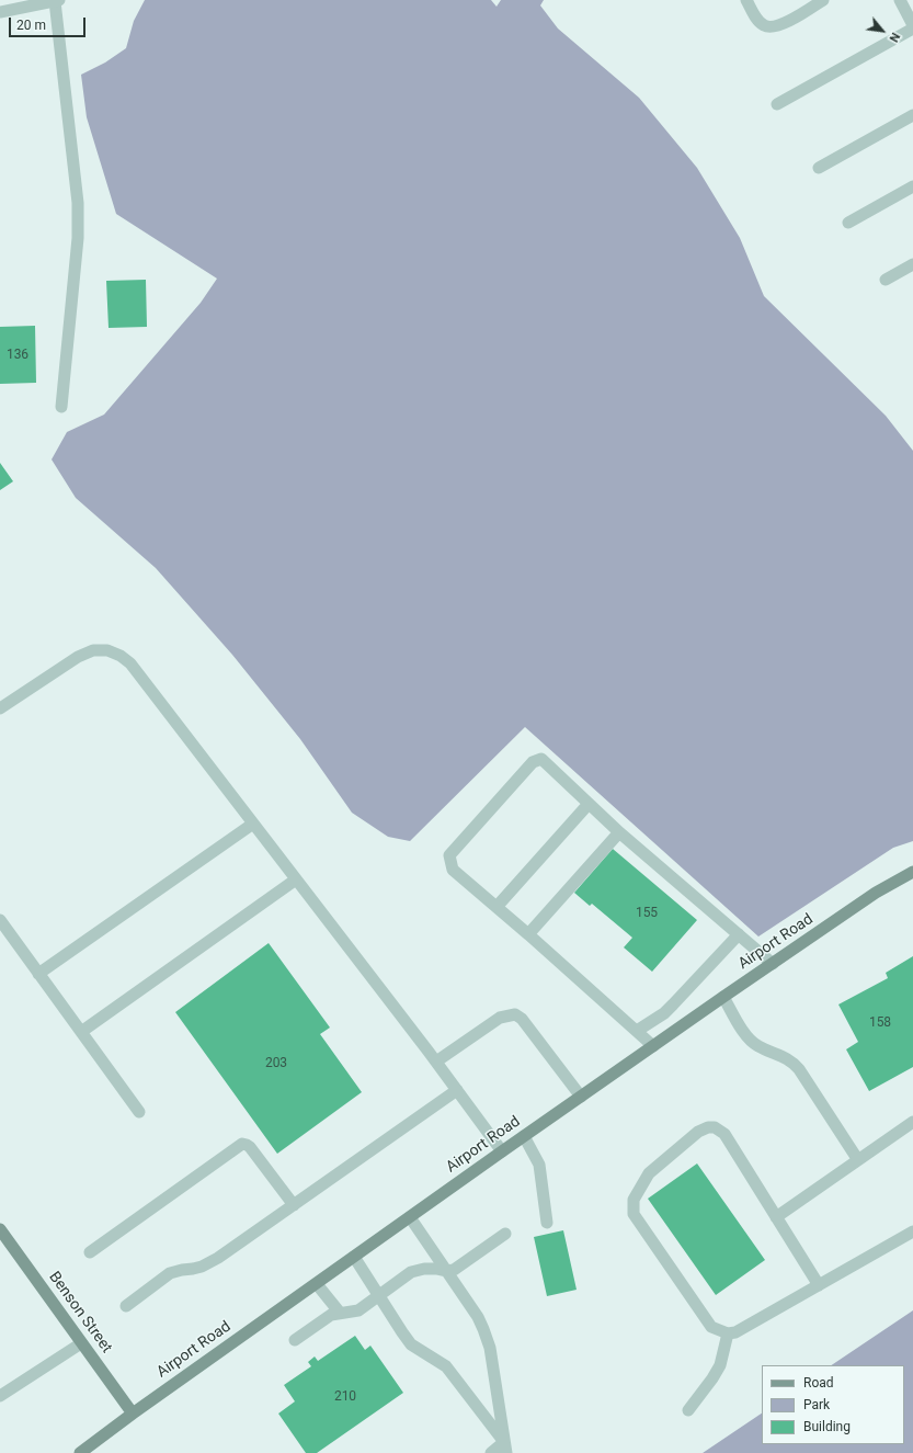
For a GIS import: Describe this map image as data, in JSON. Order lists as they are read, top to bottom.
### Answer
{
  "streets": {
    "main road": ["Airport Road", "Benson Street"]
  },
  "crossings": [
    ["Airport Road", "Benson Street"]
  ],
  "house_numbers": [
    "136",
    "155",
    "158",
    "203",
    "210"
  ],
  "legend": ["Road", "Park", "Building"],
  "scale_bar": "20 m",
  "north": "bottom right"
}
